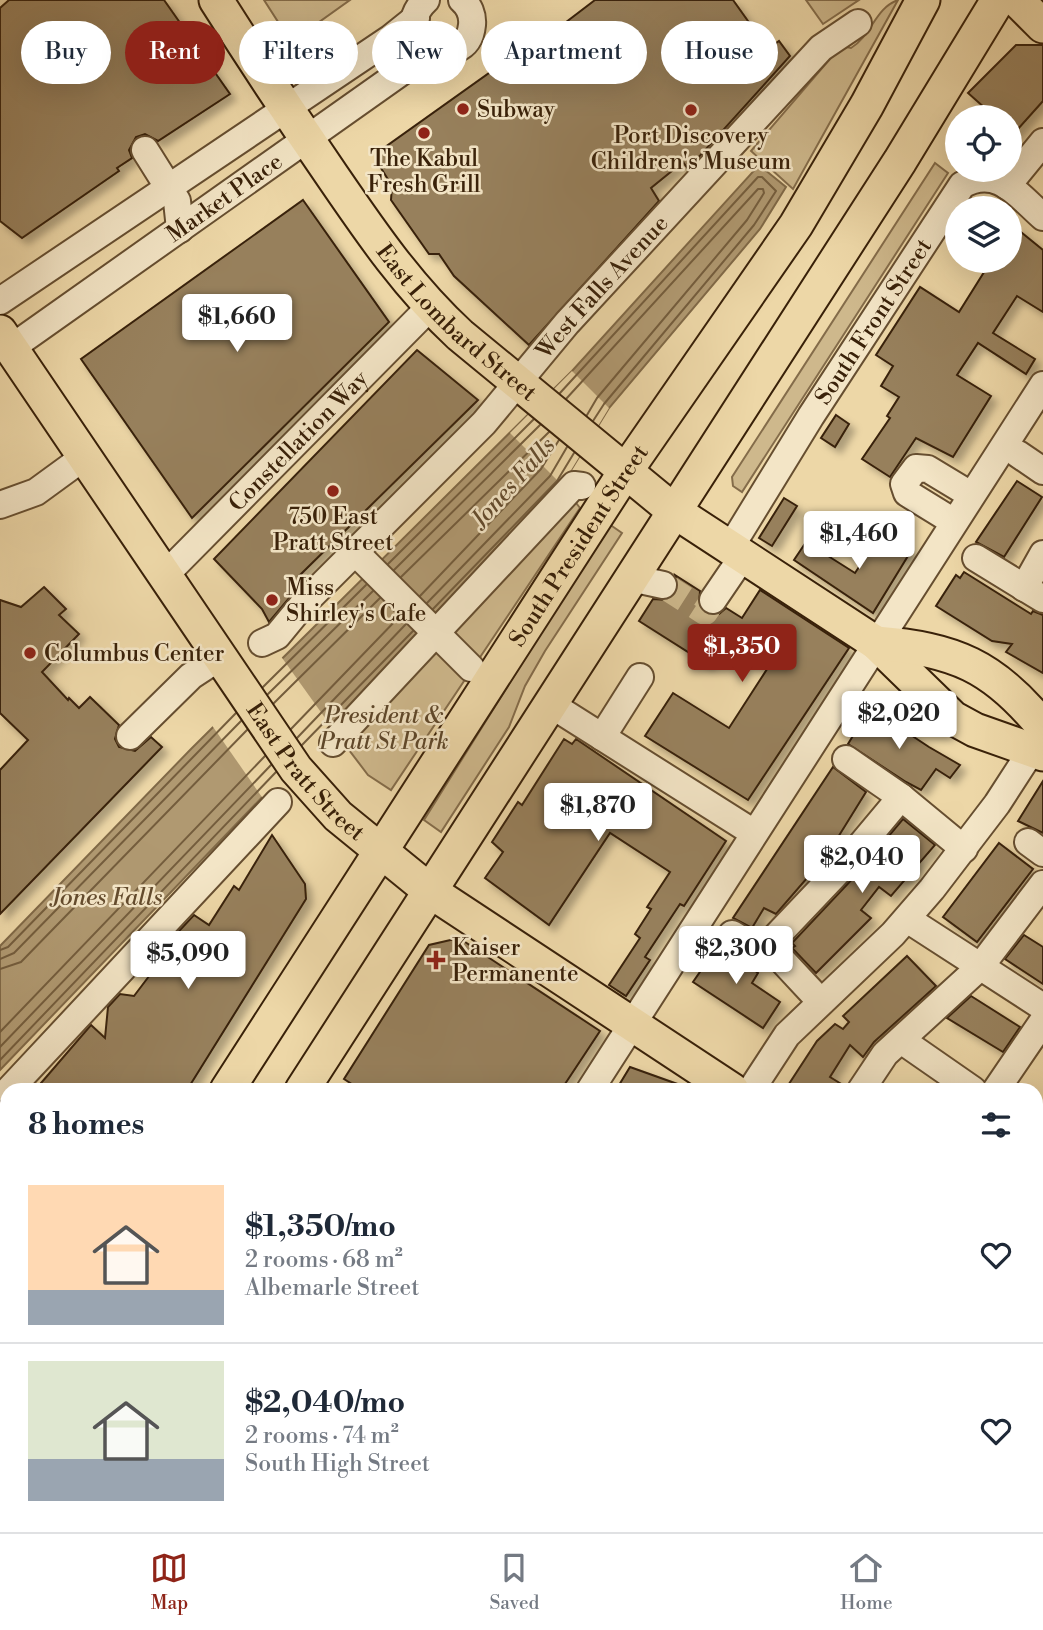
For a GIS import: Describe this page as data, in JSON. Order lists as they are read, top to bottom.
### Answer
{
  "streets": {
    "main road": ["East Lombard Street", "South President Street", "East Pratt Street"],
    "street": [
      "Market Place",
      "West Falls Avenue",
      "South Front Street",
      "Constellation Way"
    ]
  },
  "crossings": [
    ["Market Place", "East Lombard Street"],
    ["Market Place", "East Pratt Street"],
    ["West Falls Avenue", "East Lombard Street"],
    ["South Front Street", "East Lombard Street"],
    ["East Lombard Street", "Constellation Way"],
    ["East Lombard Street", "South President Street"],
    ["Constellation Way", "East Pratt Street"],
    ["South President Street", "East Pratt Street"]
  ],
  "water": ["Jones Falls"],
  "parks": ["President & Pratt St Park"],
  "places": {
    "other": [
      "Subway",
      "Port Discovery Children's Museum",
      "The Kabul Fresh Grill",
      "750 East Pratt Street",
      "Miss Shirley's Cafe",
      "Columbus Center"
    ],
    "health": ["Kaiser Permanente"]
  },
  "page": {
    "chip": [
      "Buy",
      "Rent",
      "Filters",
      "New",
      "Apartment",
      "House"
    ],
    "price": [
      "$1,660",
      "$1,460",
      "$1,350",
      "$2,020",
      "$1,870",
      "$2,040",
      "$2,300",
      "$5,090"
    ],
    "heading": "8 homes",
    "list": [
      {
        "name": "$1,350/mo",
        "note": "2 rooms · 68 m² · Albemarle Street"
      },
      {
        "name": "$2,040/mo",
        "note": "2 rooms · 74 m² · South High Street"
      }
    ],
    "tabs": ["Map", "Saved", "Home"]
  }
}
